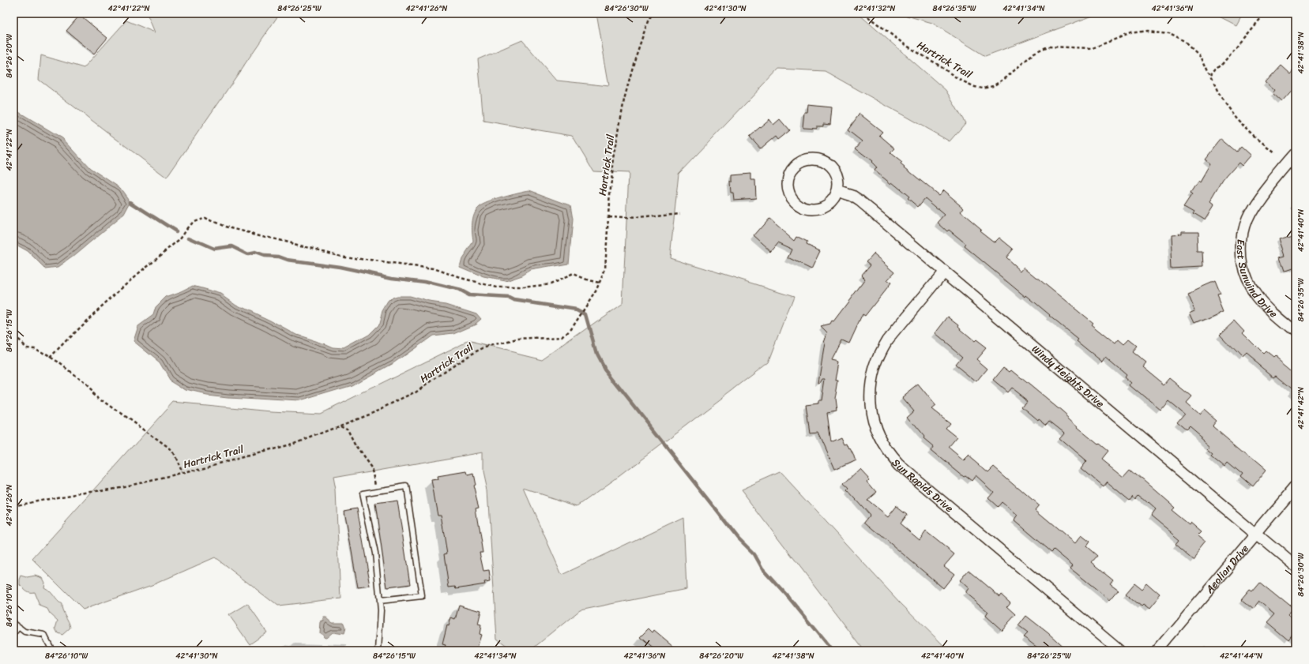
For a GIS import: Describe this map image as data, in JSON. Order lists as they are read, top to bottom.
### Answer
{
  "streets": {
    "street": [
      "East Sunwind Drive",
      "Windy Heights Drive",
      "Sun Rapids Drive",
      "Aeolian Drive"
    ],
    "path": ["Hartrick Trail"]
  },
  "crossings": [
    ["Windy Heights Drive", "Sun Rapids Drive"],
    ["Windy Heights Drive", "Aeolian Drive"]
  ],
  "coordinates": [
    "42°41'22\"N",
    "84°26'25\"W",
    "42°41'26\"N",
    "84°26'30\"W",
    "42°41'30\"N",
    "42°41'32\"N",
    "84°26'35\"W",
    "42°41'34\"N",
    "42°41'36\"N",
    "42°41'38\"N",
    "84°26'20\"W",
    "42°41'40\"N",
    "84°26'15\"W",
    "42°41'42\"N",
    "84°26'10\"W",
    "42°41'44\"N"
  ]
}
